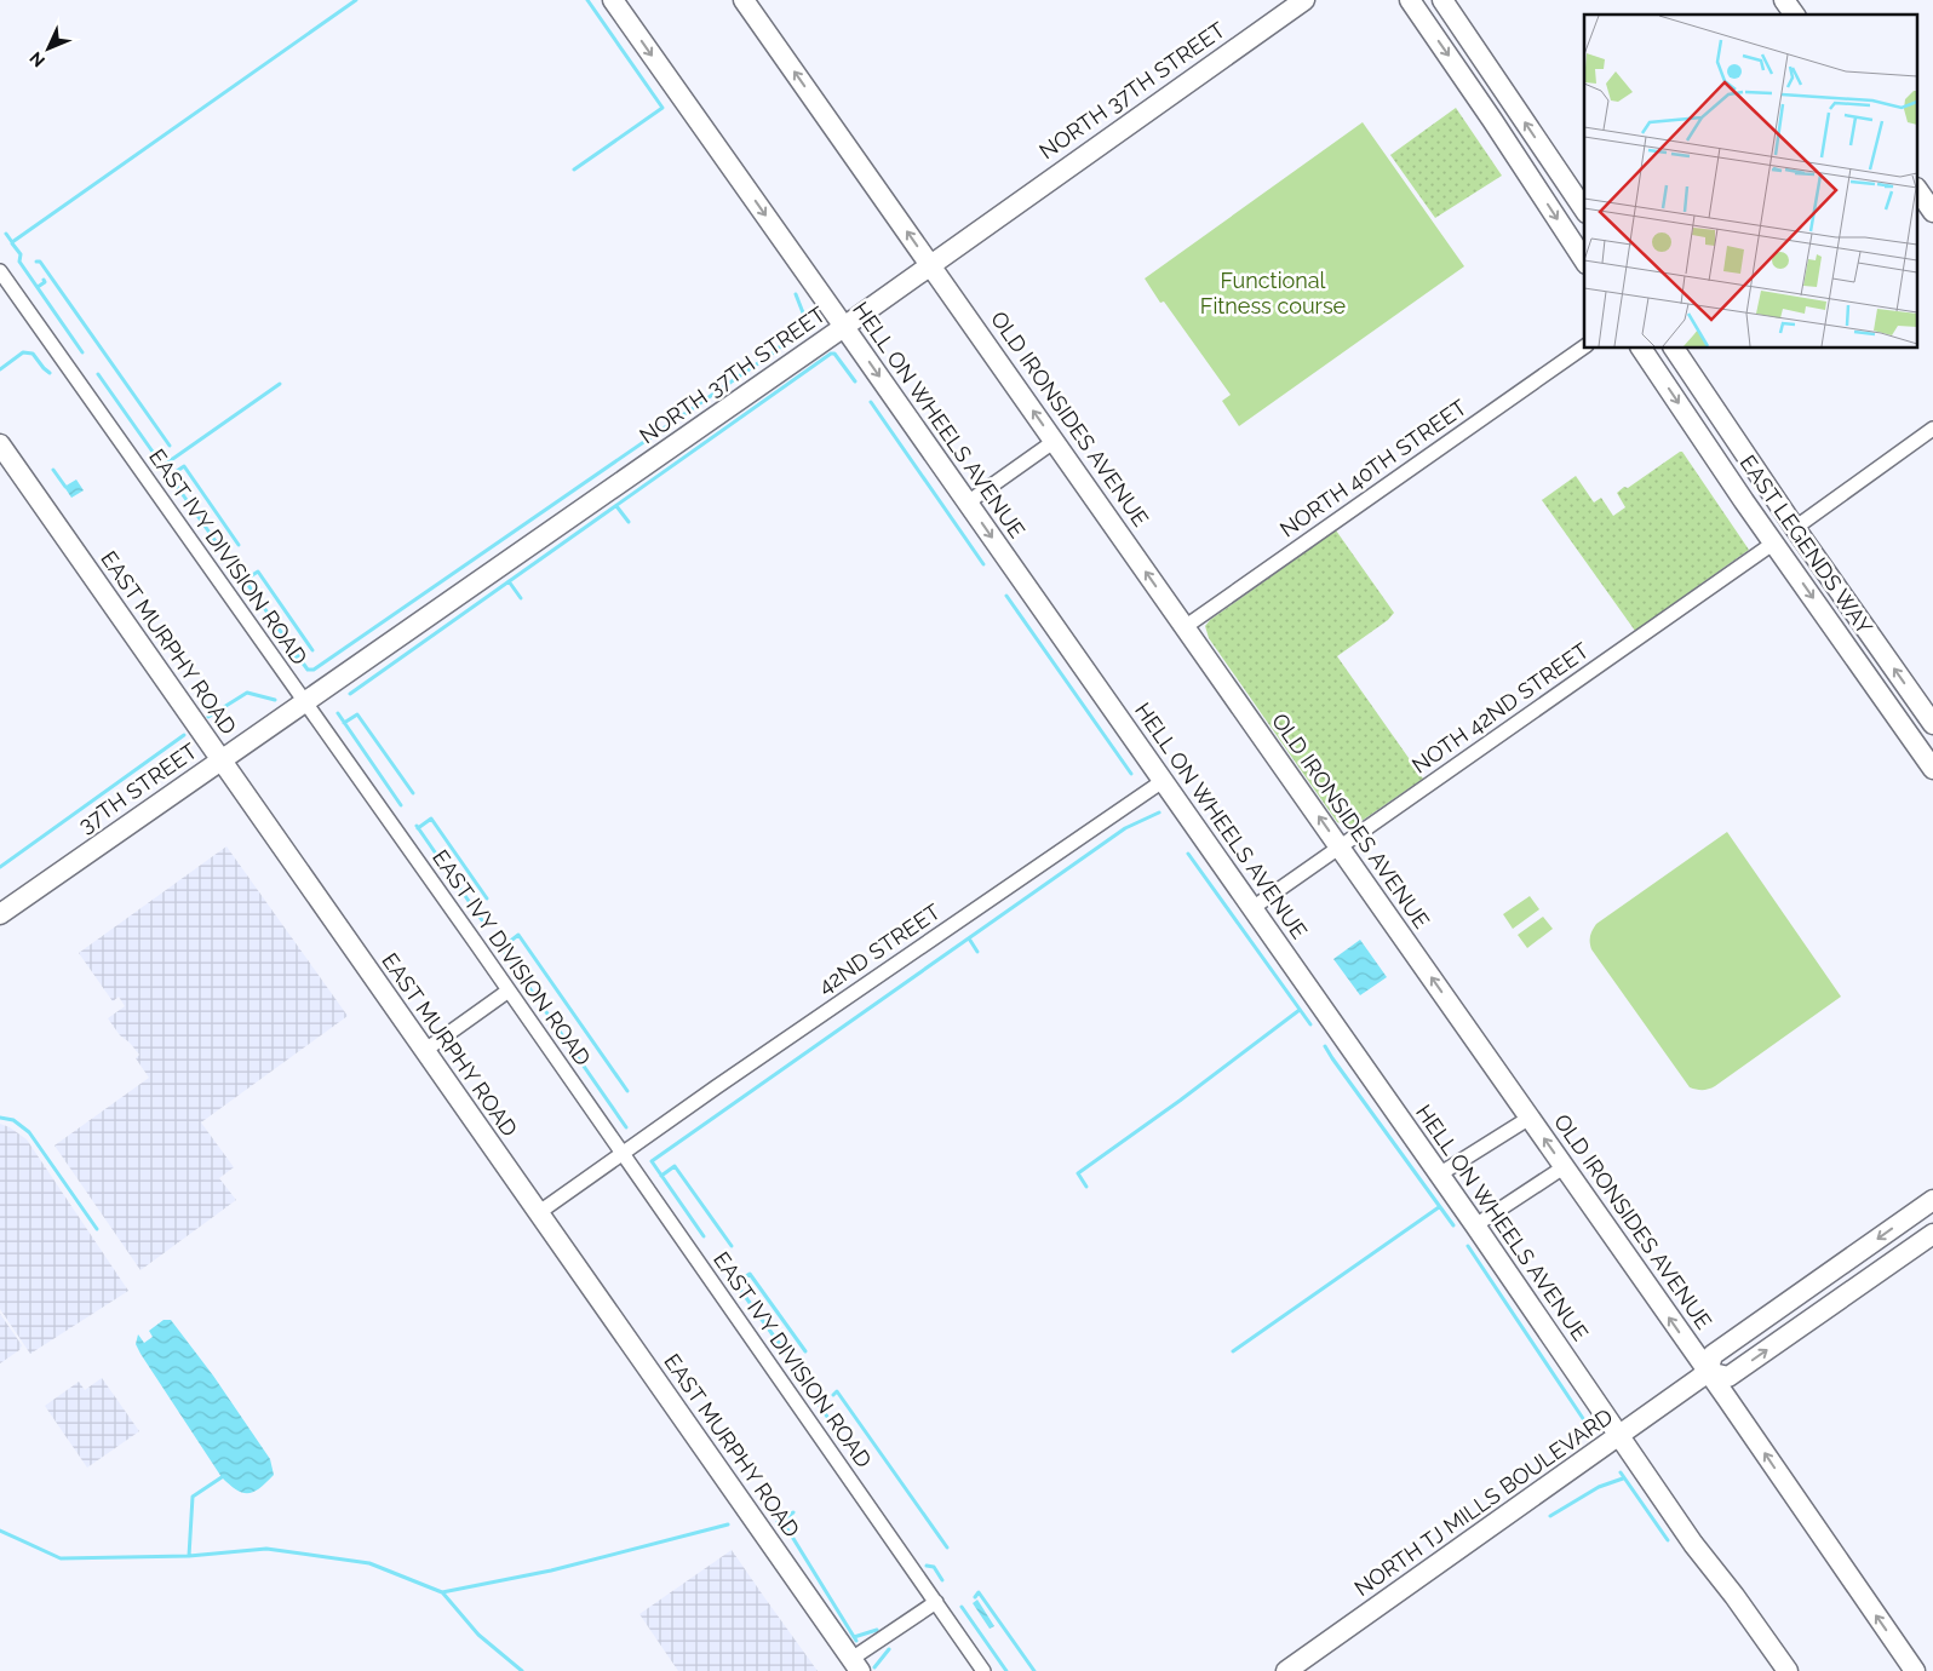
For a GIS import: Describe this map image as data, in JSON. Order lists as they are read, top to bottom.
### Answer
{
  "streets": {
    "street": [
      "NORTH 37TH STREET",
      "OLD IRONSIDES AVENUE",
      "HELL ON WHEELS AVENUE",
      "NORTH 40TH STREET",
      "EAST LEGENDS WAY",
      "EAST IVY DIVISION ROAD",
      "EAST MURPHY ROAD",
      "NOTH 42ND STREET",
      "37TH STREET",
      "42ND STREET",
      "NORTH TJ MILLS BOULEVARD"
    ]
  },
  "crossings": [
    ["NORTH 37TH STREET", "OLD IRONSIDES AVENUE"],
    ["NORTH 37TH STREET", "HELL ON WHEELS AVENUE"],
    ["NORTH 37TH STREET", "EAST IVY DIVISION ROAD"],
    ["NORTH 37TH STREET", "37TH STREET"],
    ["OLD IRONSIDES AVENUE", "NORTH 40TH STREET"],
    ["OLD IRONSIDES AVENUE", "NOTH 42ND STREET"],
    ["OLD IRONSIDES AVENUE", "NORTH TJ MILLS BOULEVARD"],
    ["HELL ON WHEELS AVENUE", "NOTH 42ND STREET"],
    ["HELL ON WHEELS AVENUE", "42ND STREET"],
    ["HELL ON WHEELS AVENUE", "NORTH TJ MILLS BOULEVARD"],
    ["EAST LEGENDS WAY", "NOTH 42ND STREET"],
    ["EAST IVY DIVISION ROAD", "37TH STREET"],
    ["EAST IVY DIVISION ROAD", "42ND STREET"],
    ["EAST MURPHY ROAD", "37TH STREET"],
    ["EAST MURPHY ROAD", "42ND STREET"]
  ],
  "one_way": ["OLD IRONSIDES AVENUE", "HELL ON WHEELS AVENUE"],
  "parks": ["Functional Fitness course"],
  "north": "bottom left"
}
